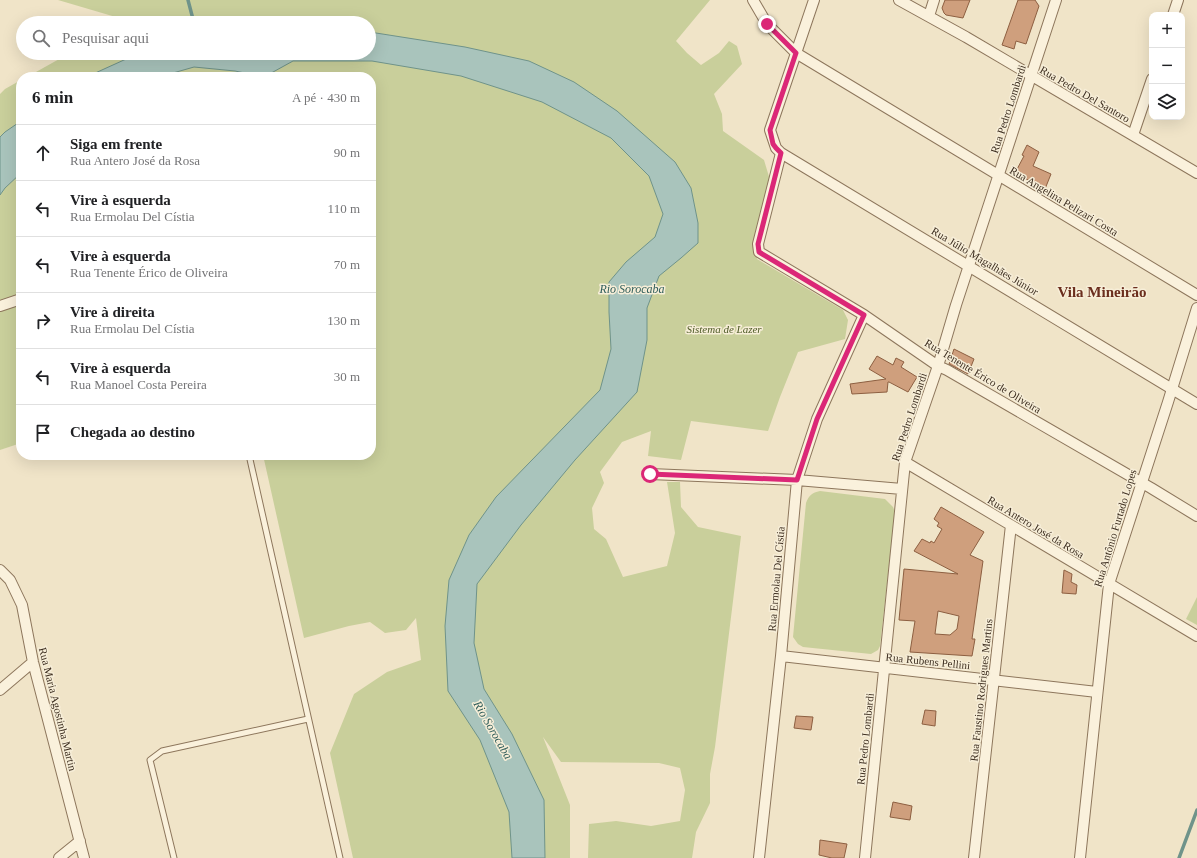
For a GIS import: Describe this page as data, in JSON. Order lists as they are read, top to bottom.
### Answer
{
  "streets": {
    "street": [
      "Rua Pedro Del Santoro",
      "Rua Pedro Lombardi",
      "Rua Angelina Pelizari Costa",
      "Rua Júlio Magalhães Júnior",
      "Rua Tenente Érico de Oliveira",
      "Rua Antero José da Rosa",
      "Rua Antônio Furtado Lopes",
      "Rua Ermolau Del Cístia",
      "Rua Rubens Pellini",
      "Rua Faustino Rodrigues Martins",
      "Rua Maria Agostinha Martin"
    ]
  },
  "crossings": [
    ["Rua Pedro Del Santoro", "Rua Pedro Lombardi"],
    ["Rua Pedro Lombardi", "Rua Angelina Pelizari Costa"],
    ["Rua Pedro Lombardi", "Rua Júlio Magalhães Júnior"],
    ["Rua Pedro Lombardi", "Rua Tenente Érico de Oliveira"],
    ["Rua Pedro Lombardi", "Rua Antero José da Rosa"],
    ["Rua Pedro Lombardi", "Rua Rubens Pellini"],
    ["Rua Júlio Magalhães Júnior", "Rua Tenente Érico de Oliveira"],
    ["Rua Júlio Magalhães Júnior", "Rua Antônio Furtado Lopes"],
    ["Rua Tenente Érico de Oliveira", "Rua Antônio Furtado Lopes"],
    ["Rua Tenente Érico de Oliveira", "Rua Ermolau Del Cístia"],
    ["Rua Antero José da Rosa", "Rua Antônio Furtado Lopes"],
    ["Rua Antero José da Rosa", "Rua Faustino Rodrigues Martins"],
    ["Rua Antônio Furtado Lopes", "Rua Rubens Pellini"],
    ["Rua Ermolau Del Cístia", "Rua Rubens Pellini"],
    ["Rua Rubens Pellini", "Rua Faustino Rodrigues Martins"]
  ],
  "districts": ["Vila Mineirão"],
  "water": ["Rio Sorocaba"],
  "parks": ["Sistema de Lazer"],
  "page": {
    "map_buttons": ["+", "−"],
    "search": "Pesquisar aqui",
    "heading": ["6 min", "A pé · 430 m"],
    "list": [
      ["Siga em frente", "Rua Antero José da Rosa", "90 m"],
      ["Vire à esquerda", "Rua Ermolau Del Cístia", "110 m"],
      ["Vire à esquerda", "Rua Tenente Érico de Oliveira", "70 m"],
      ["Vire à direita", "Rua Ermolau Del Cístia", "130 m"],
      ["Vire à esquerda", "Rua Manoel Costa Pereira", "30 m"],
      "Chegada ao destino"
    ]
  }
}
